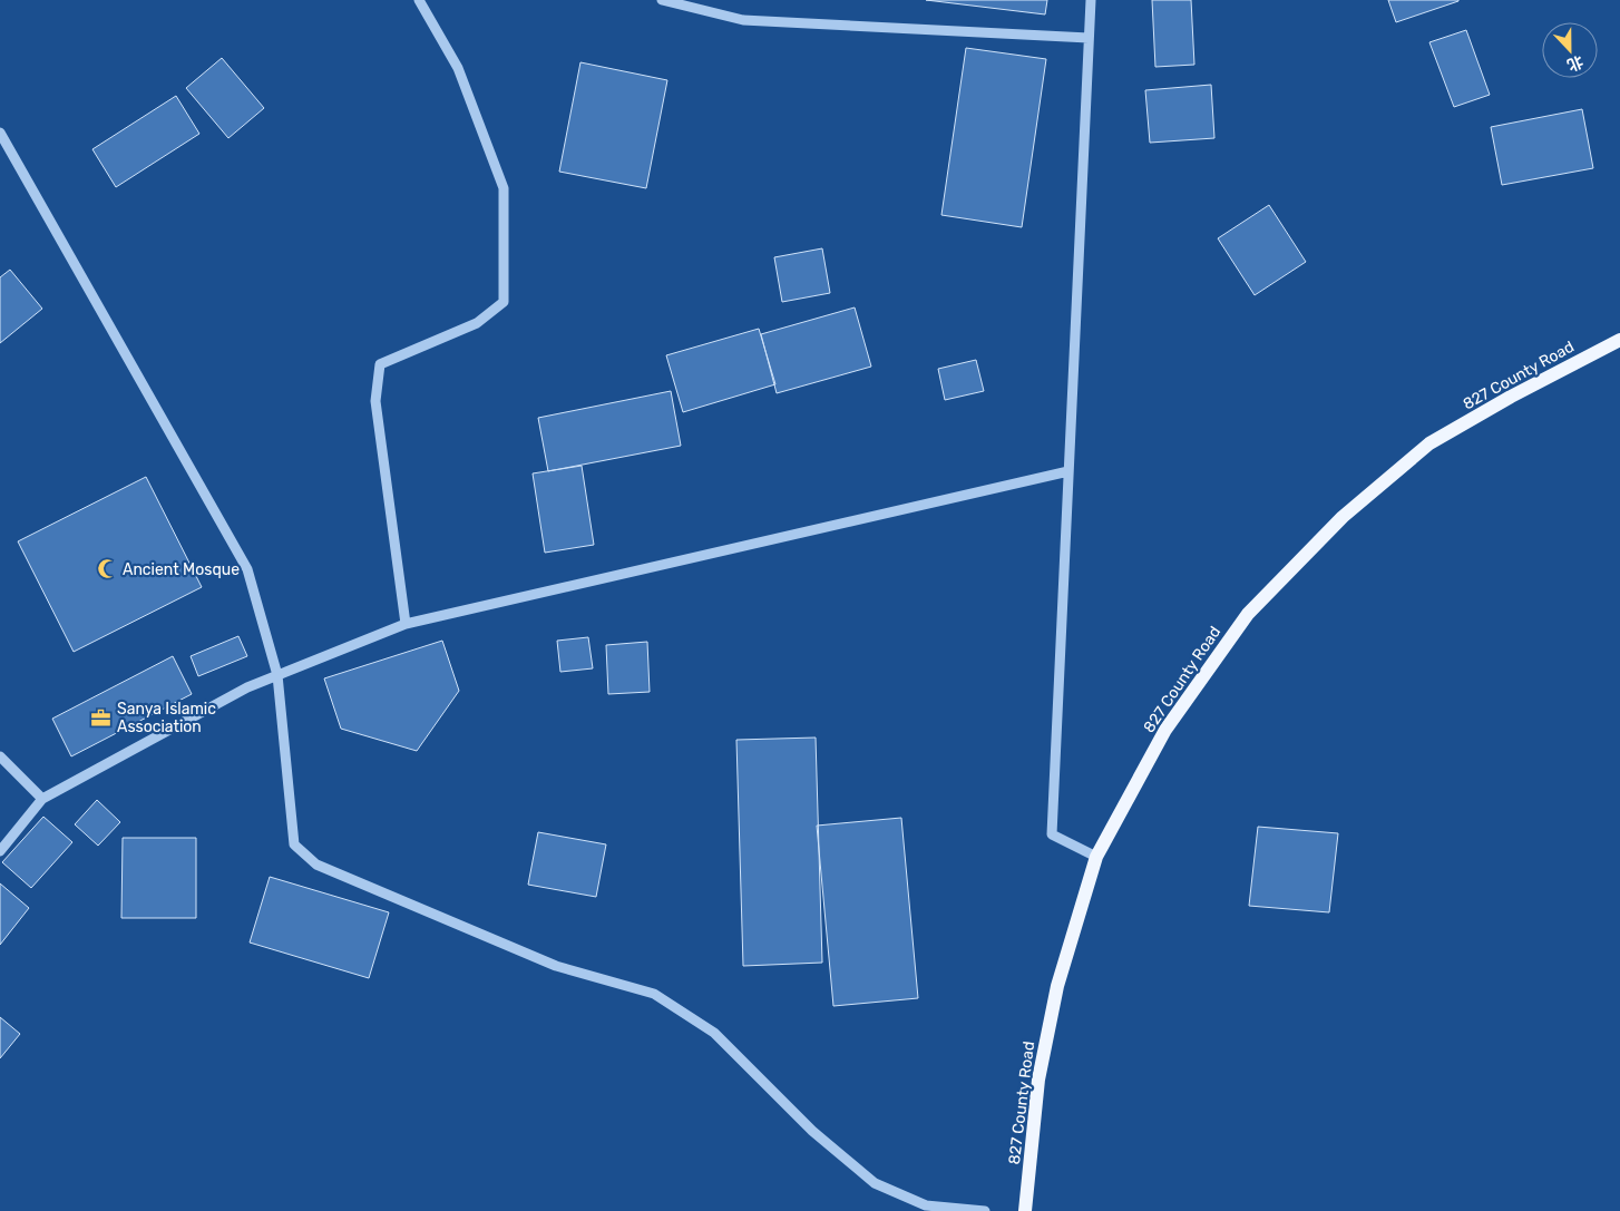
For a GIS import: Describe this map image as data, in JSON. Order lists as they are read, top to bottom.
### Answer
{
  "streets": {
    "main road": ["827 County Road"]
  },
  "places": {
    "mosque": ["Ancient Mosque"],
    "office": ["Sanya Islamic Association"]
  },
  "north": "bottom"
}
